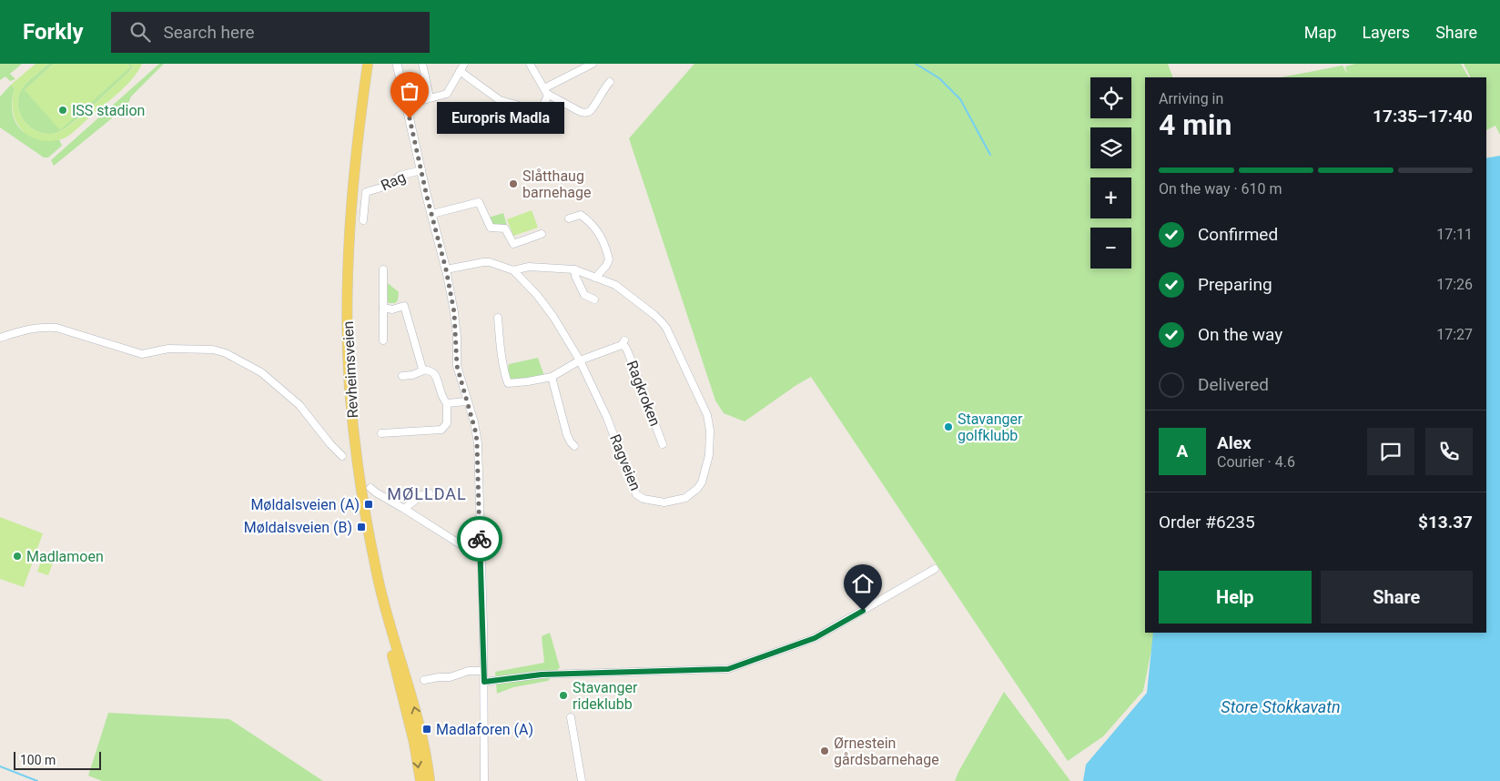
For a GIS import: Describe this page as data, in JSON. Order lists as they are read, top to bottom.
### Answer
{
  "streets": {
    "main road": ["Revheimsveien"],
    "street": ["Rag", "Ragkroken", "Ragveien"]
  },
  "crossings": [
    ["Ragkroken", "Ragveien"]
  ],
  "districts": ["MØLLDAL"],
  "water": ["Store Stokkavatn"],
  "places": {
    "other": [
      "ISS stadion",
      "Europris Madla",
      "Slåtthaug barnehage",
      "Stavanger golfklubb",
      "Madlamoen",
      "Stavanger rideklubb",
      "Ørnestein gårdsbarnehage"
    ],
    "transit": ["Møldalsveien (A)", "Møldalsveien (B)", "Madlaforen (A)"]
  },
  "scale_bar": "100 m",
  "page": {
    "header": "Forkly",
    "search": "Search here",
    "nav": ["Map", "Layers", "Share"],
    "map_buttons": ["+", "−"],
    "heading": ["4 min", "Arriving in", "17:35–17:40"],
    "panel": [
      "Alex",
      "Courier · 4.6",
      "Order #6235",
      "$13.37"
    ],
    "bubble": "Europris Madla",
    "bar": "On the way · 610 m",
    "list": [
      ["Confirmed", "17:11"],
      ["Preparing", "17:26"],
      ["On the way", "17:27"],
      "Delivered"
    ],
    "round": "A",
    "buttons": ["Help", "Share"],
    "scale": "100 m"
  }
}
